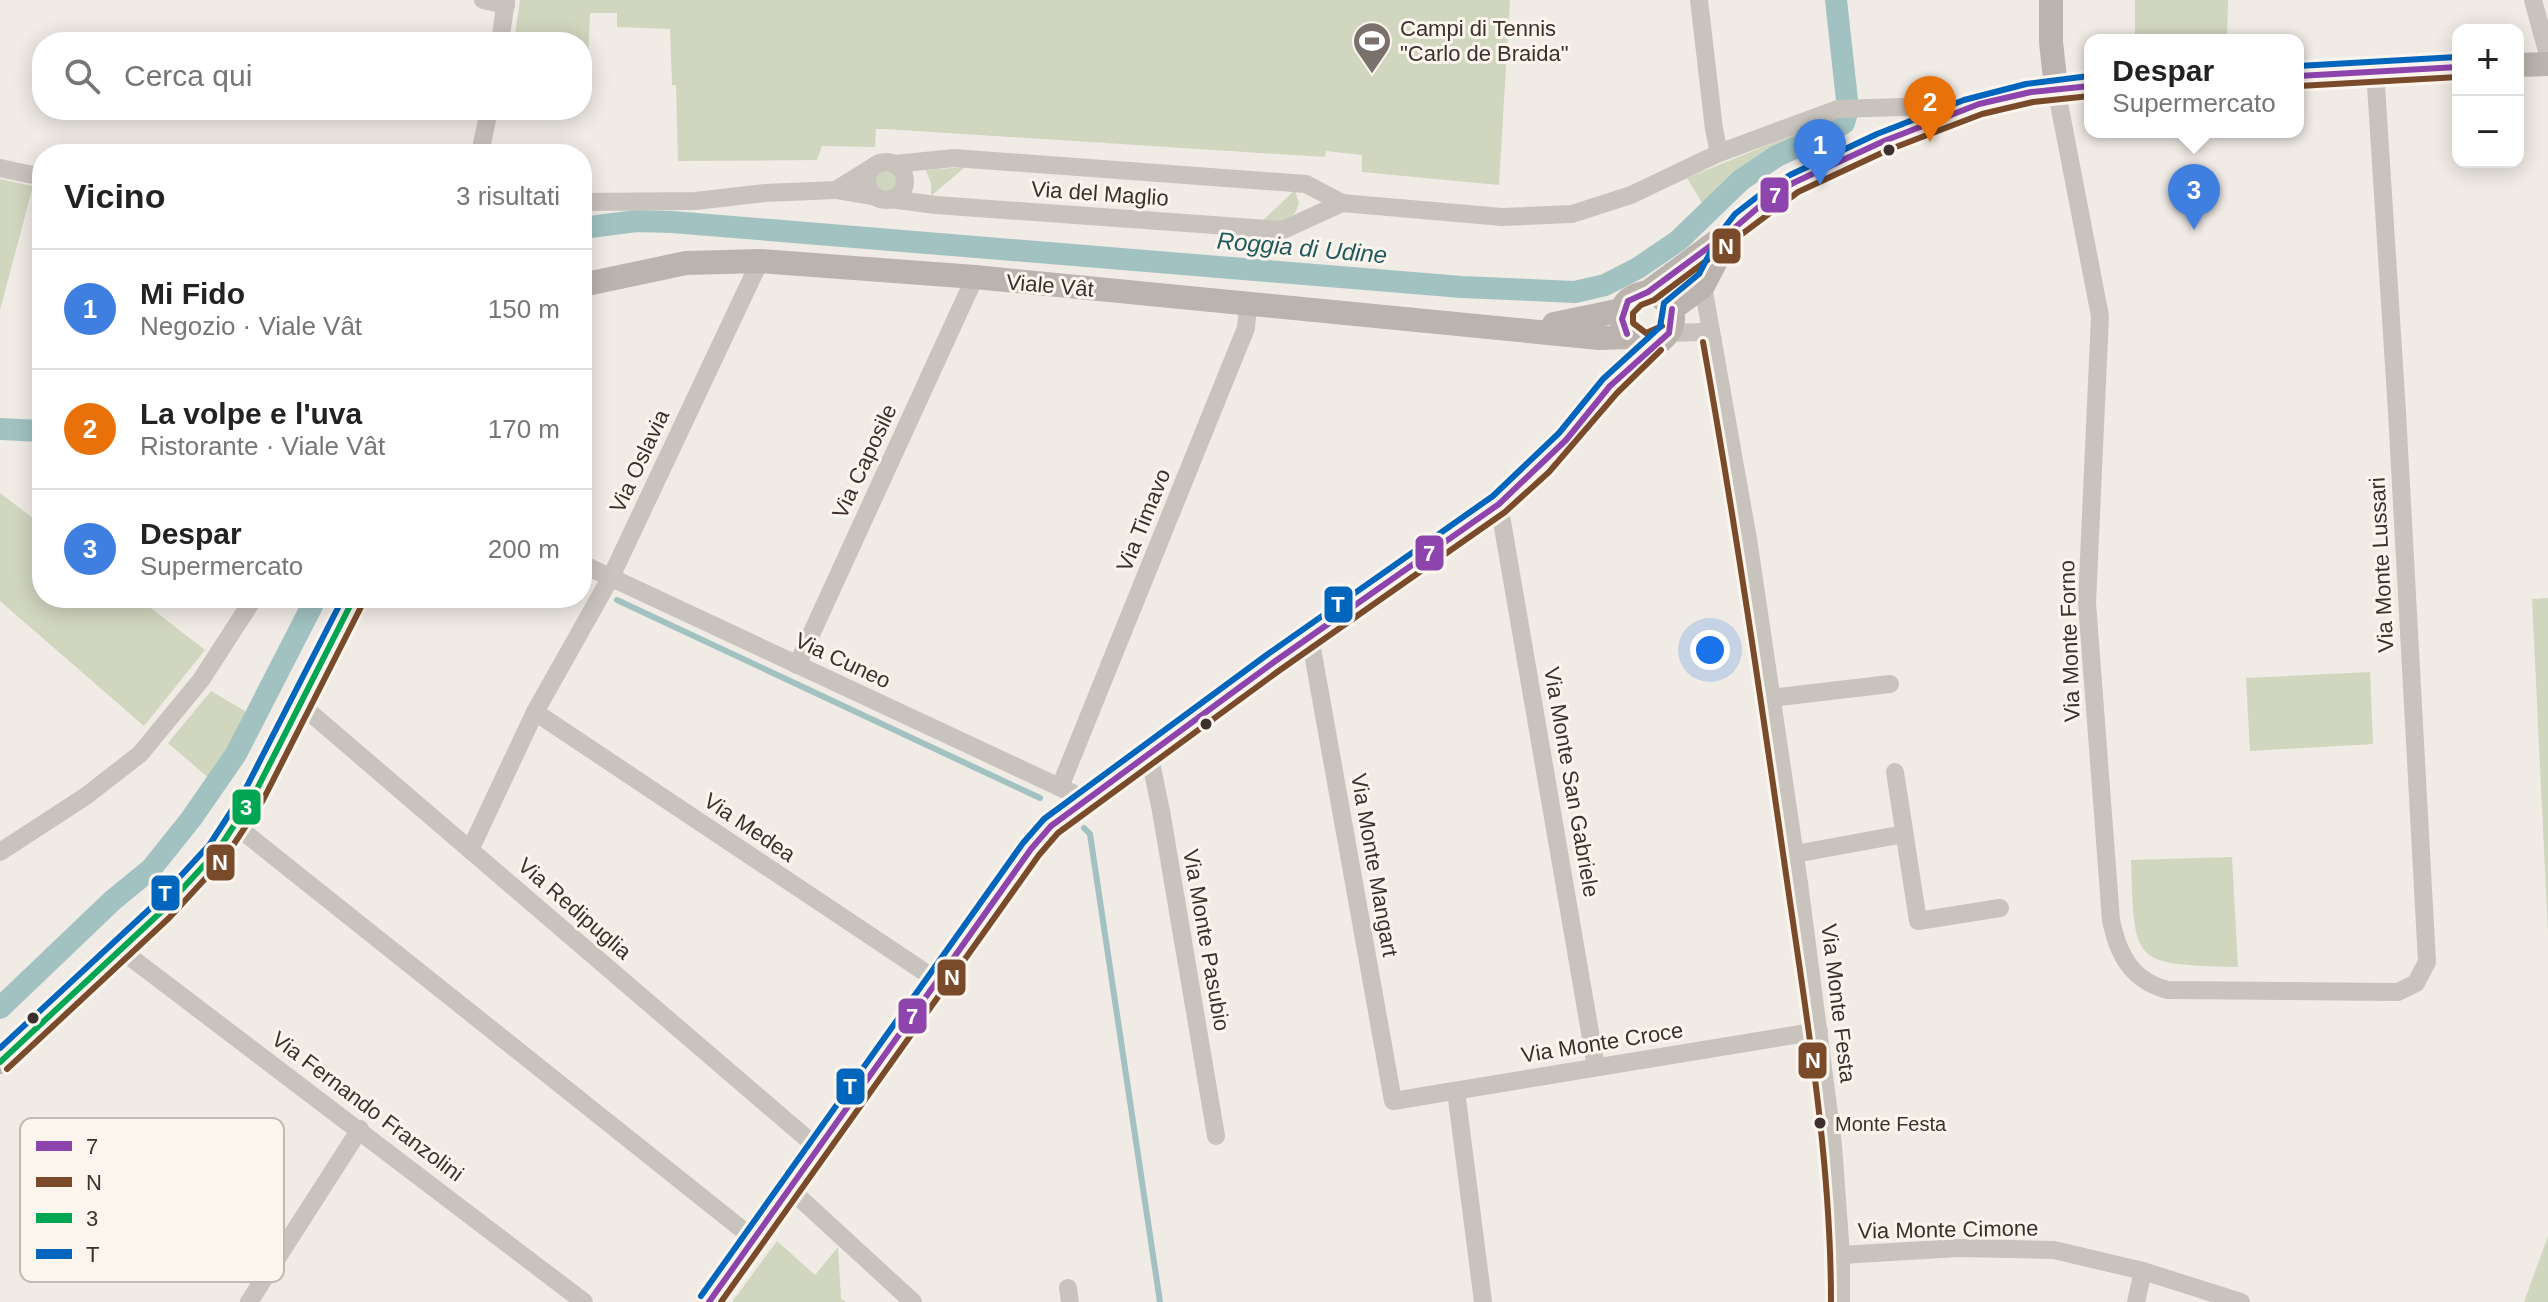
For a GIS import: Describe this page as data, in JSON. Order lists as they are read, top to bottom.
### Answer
{
  "streets": {
    "main road": ["Viale Vât"],
    "street": [
      "Via del Maglio",
      "Via Oslavia",
      "Via Caposile",
      "Via Timavo",
      "Via Monte Lussari",
      "Via Monte Forno",
      "Via Cuneo",
      "Via Monte San Gabriele",
      "Via Medea",
      "Via Monte Mangart",
      "Via Redipuglia",
      "Via Monte Pasubio",
      "Via Monte Festa",
      "Via Monte Croce",
      "Via Fernando Franzolini",
      "Via Monte Cimone"
    ]
  },
  "crossings": [
    ["Via del Maglio", "Viale Vât"],
    ["Viale Vât", "Via Oslavia"],
    ["Viale Vât", "Via Caposile"],
    ["Viale Vât", "Via Timavo"],
    ["Viale Vât", "Via Monte Forno"],
    ["Viale Vât", "Via Monte Festa"],
    ["Via Oslavia", "Via Cuneo"],
    ["Via Oslavia", "Via Medea"],
    ["Via Oslavia", "Via Redipuglia"],
    ["Via Caposile", "Via Cuneo"],
    ["Via Timavo", "Via Cuneo"],
    ["Via Monte Lussari", "Via Monte Forno"],
    ["Via Monte San Gabriele", "Via Monte Croce"],
    ["Via Monte Mangart", "Via Monte Croce"],
    ["Via Monte Festa", "Via Monte Croce"],
    ["Via Monte Festa", "Via Monte Cimone"]
  ],
  "water": ["Roggia di Udine"],
  "places": {
    "sports": ["Campi di Tennis \"Carlo de Braida\""],
    "other": ["Monte Festa"]
  },
  "lines": [
    "transit line T",
    "transit line 7",
    "transit line N",
    "transit line 3"
  ],
  "legend": [
    "7",
    "N",
    "3",
    "T"
  ],
  "page": {
    "map_buttons": ["+", "−"],
    "search": "Cerca qui",
    "popup": ["Despar", "Supermercato"],
    "pins": ["2", "1", "3"],
    "heading": ["Vicino", "3 risultati"],
    "list": [
      {
        "mark": "1",
        "name": "Mi Fido",
        "note": "Negozio · Viale Vât",
        "value": "150 m"
      },
      {
        "mark": "2",
        "name": "La volpe e l'uva",
        "note": "Ristorante · Viale Vât",
        "value": "170 m"
      },
      {
        "mark": "3",
        "name": "Despar",
        "note": "Supermercato",
        "value": "200 m"
      }
    ]
  }
}
